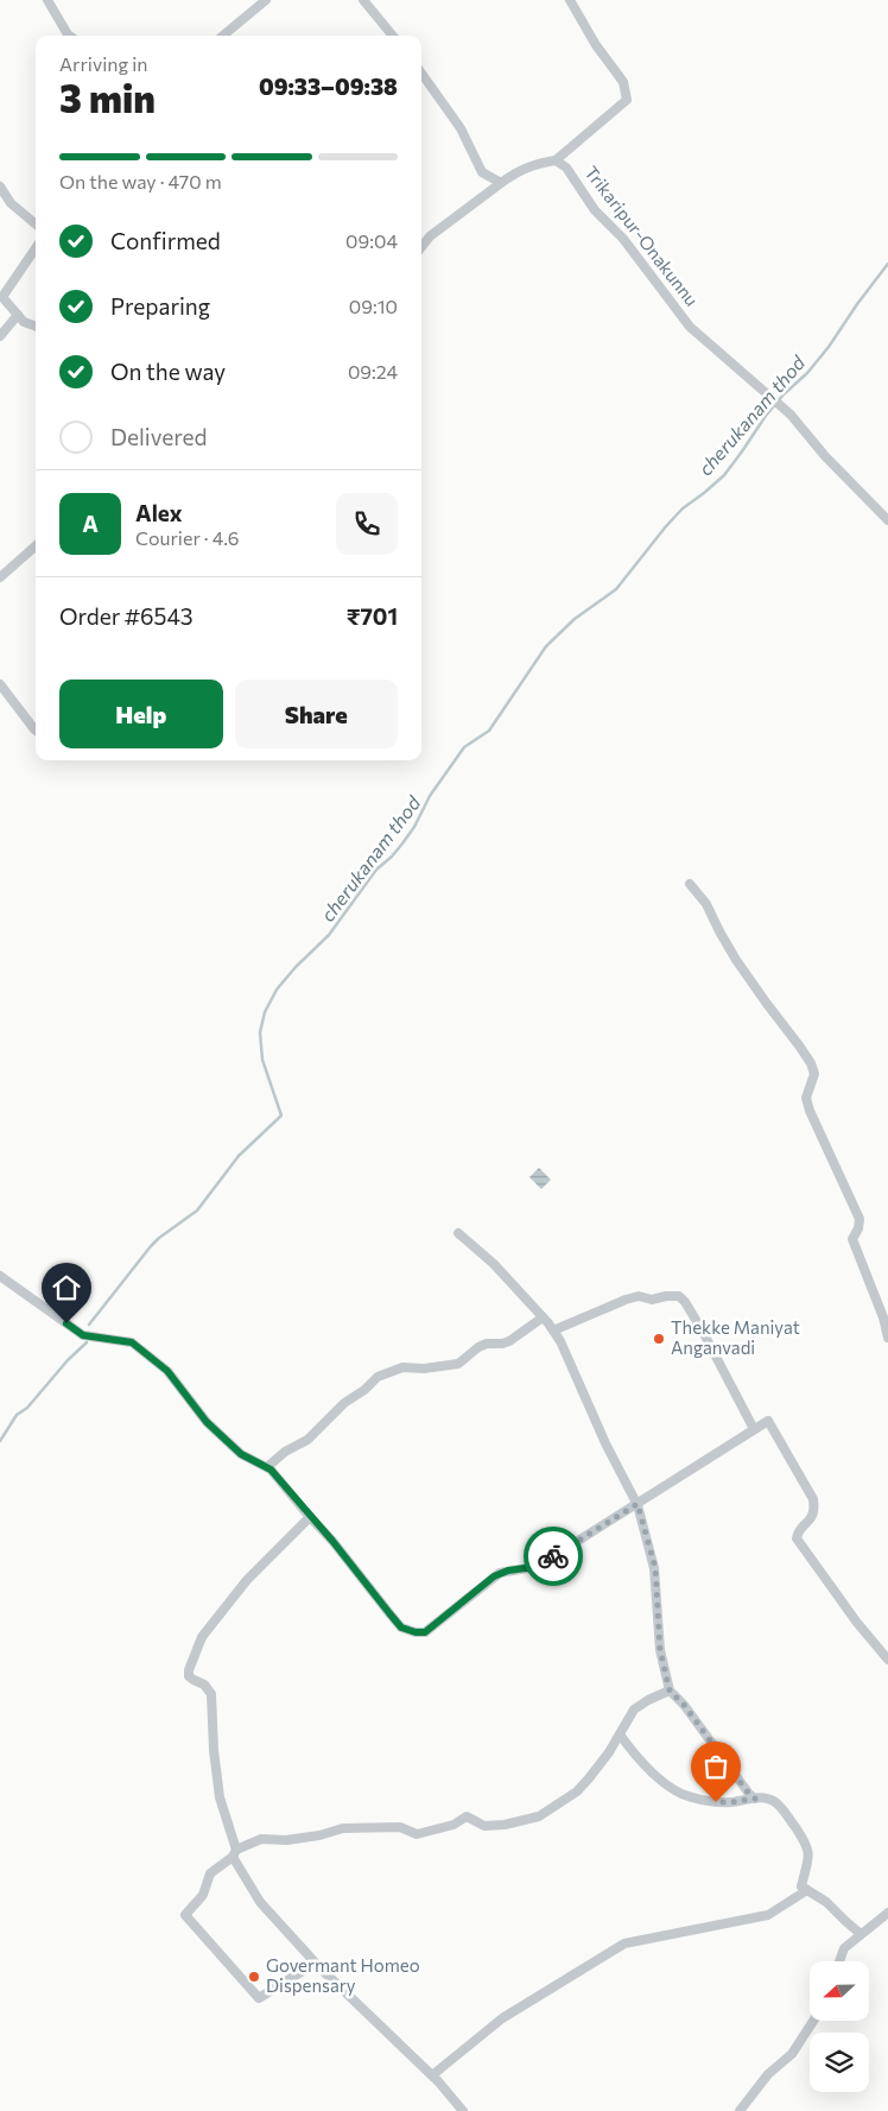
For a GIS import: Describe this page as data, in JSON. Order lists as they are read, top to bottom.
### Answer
{
  "streets": {
    "street": ["Trikaripur-Onakunnu"]
  },
  "water": ["cherukanam thod"],
  "places": ["Thekke Maniyat Anganvadi", "Govermant Homeo Dispensary"],
  "north": "left",
  "page": {
    "heading": ["3 min", "Arriving in", "09:33–09:38"],
    "panel": [
      "Alex",
      "Courier · 4.6",
      "Order #6543",
      "₹701"
    ],
    "bar": "On the way · 470 m",
    "list": [
      ["Confirmed", "09:04"],
      ["Preparing", "09:10"],
      ["On the way", "09:24"],
      "Delivered"
    ],
    "round": "A",
    "buttons": ["Help", "Share"]
  }
}
